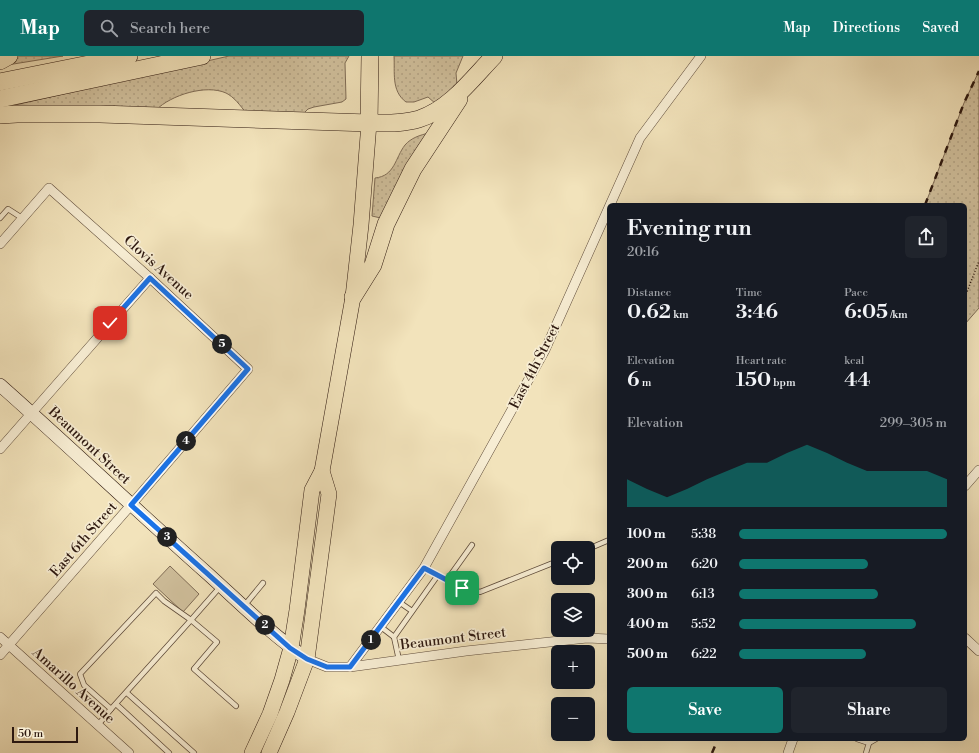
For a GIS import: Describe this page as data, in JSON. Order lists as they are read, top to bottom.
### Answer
{
  "streets": {
    "street": [
      "Clovis Avenue",
      "East 4th Street",
      "Beaumont Street",
      "East 6th Street",
      "Amarillo Avenue"
    ]
  },
  "crossings": [
    ["Clovis Avenue", "East 6th Street"],
    ["East 4th Street", "Beaumont Street"],
    ["Beaumont Street", "East 6th Street"],
    ["East 6th Street", "Amarillo Avenue"]
  ],
  "scale_bar": "50 m",
  "page": {
    "header": "Map",
    "search": "Search here",
    "nav": ["Map", "Directions", "Saved"],
    "heading": ["Evening run", "20:16"],
    "stats": [
      ["Distance", "0.62 km"],
      ["Time", "3:46"],
      ["Pace", "6:05 /km"],
      ["Elevation", "6 m"],
      ["Heart rate", "150 bpm"],
      ["kcal", "44"]
    ],
    "pins": [
      "5",
      "4",
      "3",
      "2",
      "1"
    ],
    "chart": ["Elevation", "299–305 m"],
    "list": [
      {
        "name": "100 m",
        "note": "5:38"
      },
      {
        "name": "200 m",
        "note": "6:20"
      },
      {
        "name": "300 m",
        "note": "6:13"
      },
      {
        "name": "400 m",
        "note": "5:52"
      },
      {
        "name": "500 m",
        "note": "6:22"
      }
    ],
    "map_buttons": ["+", "−"],
    "buttons": ["Save", "Share"],
    "scale": "50 m"
  }
}
